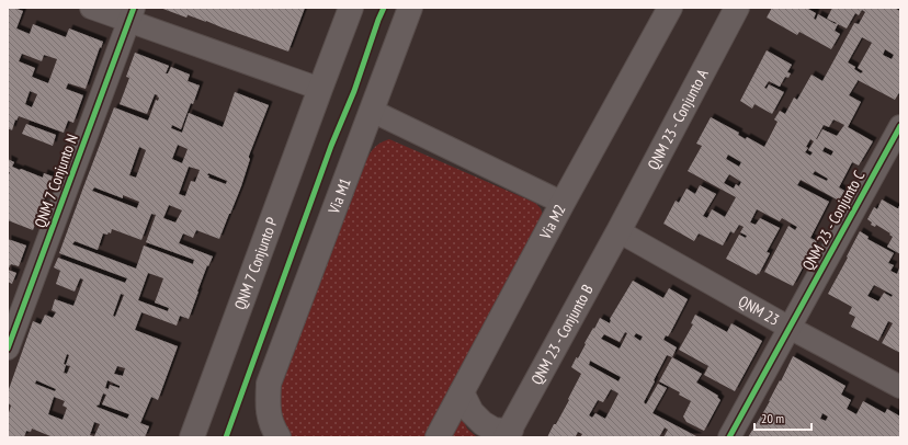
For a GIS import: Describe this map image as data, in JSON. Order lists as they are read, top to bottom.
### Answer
{
  "streets": {
    "main road": [
      "QNM 23 - Conjunto A",
      "Via M1",
      "Via M2",
      "QNM 7 Conjunto P",
      "QNM 23 - Conjunto B"
    ],
    "street": ["QNM 7 Conjunto N", "QNM 23 - Conjunto C", "QNM 23"]
  },
  "crossings": [
    ["QNM 23 - Conjunto A", "QNM 23"],
    ["QNM 23 - Conjunto A", "QNM 23 - Conjunto B"],
    ["QNM 23 - Conjunto C", "QNM 23"],
    ["QNM 23", "QNM 23 - Conjunto B"]
  ],
  "scale_bar": "20 m"
}
